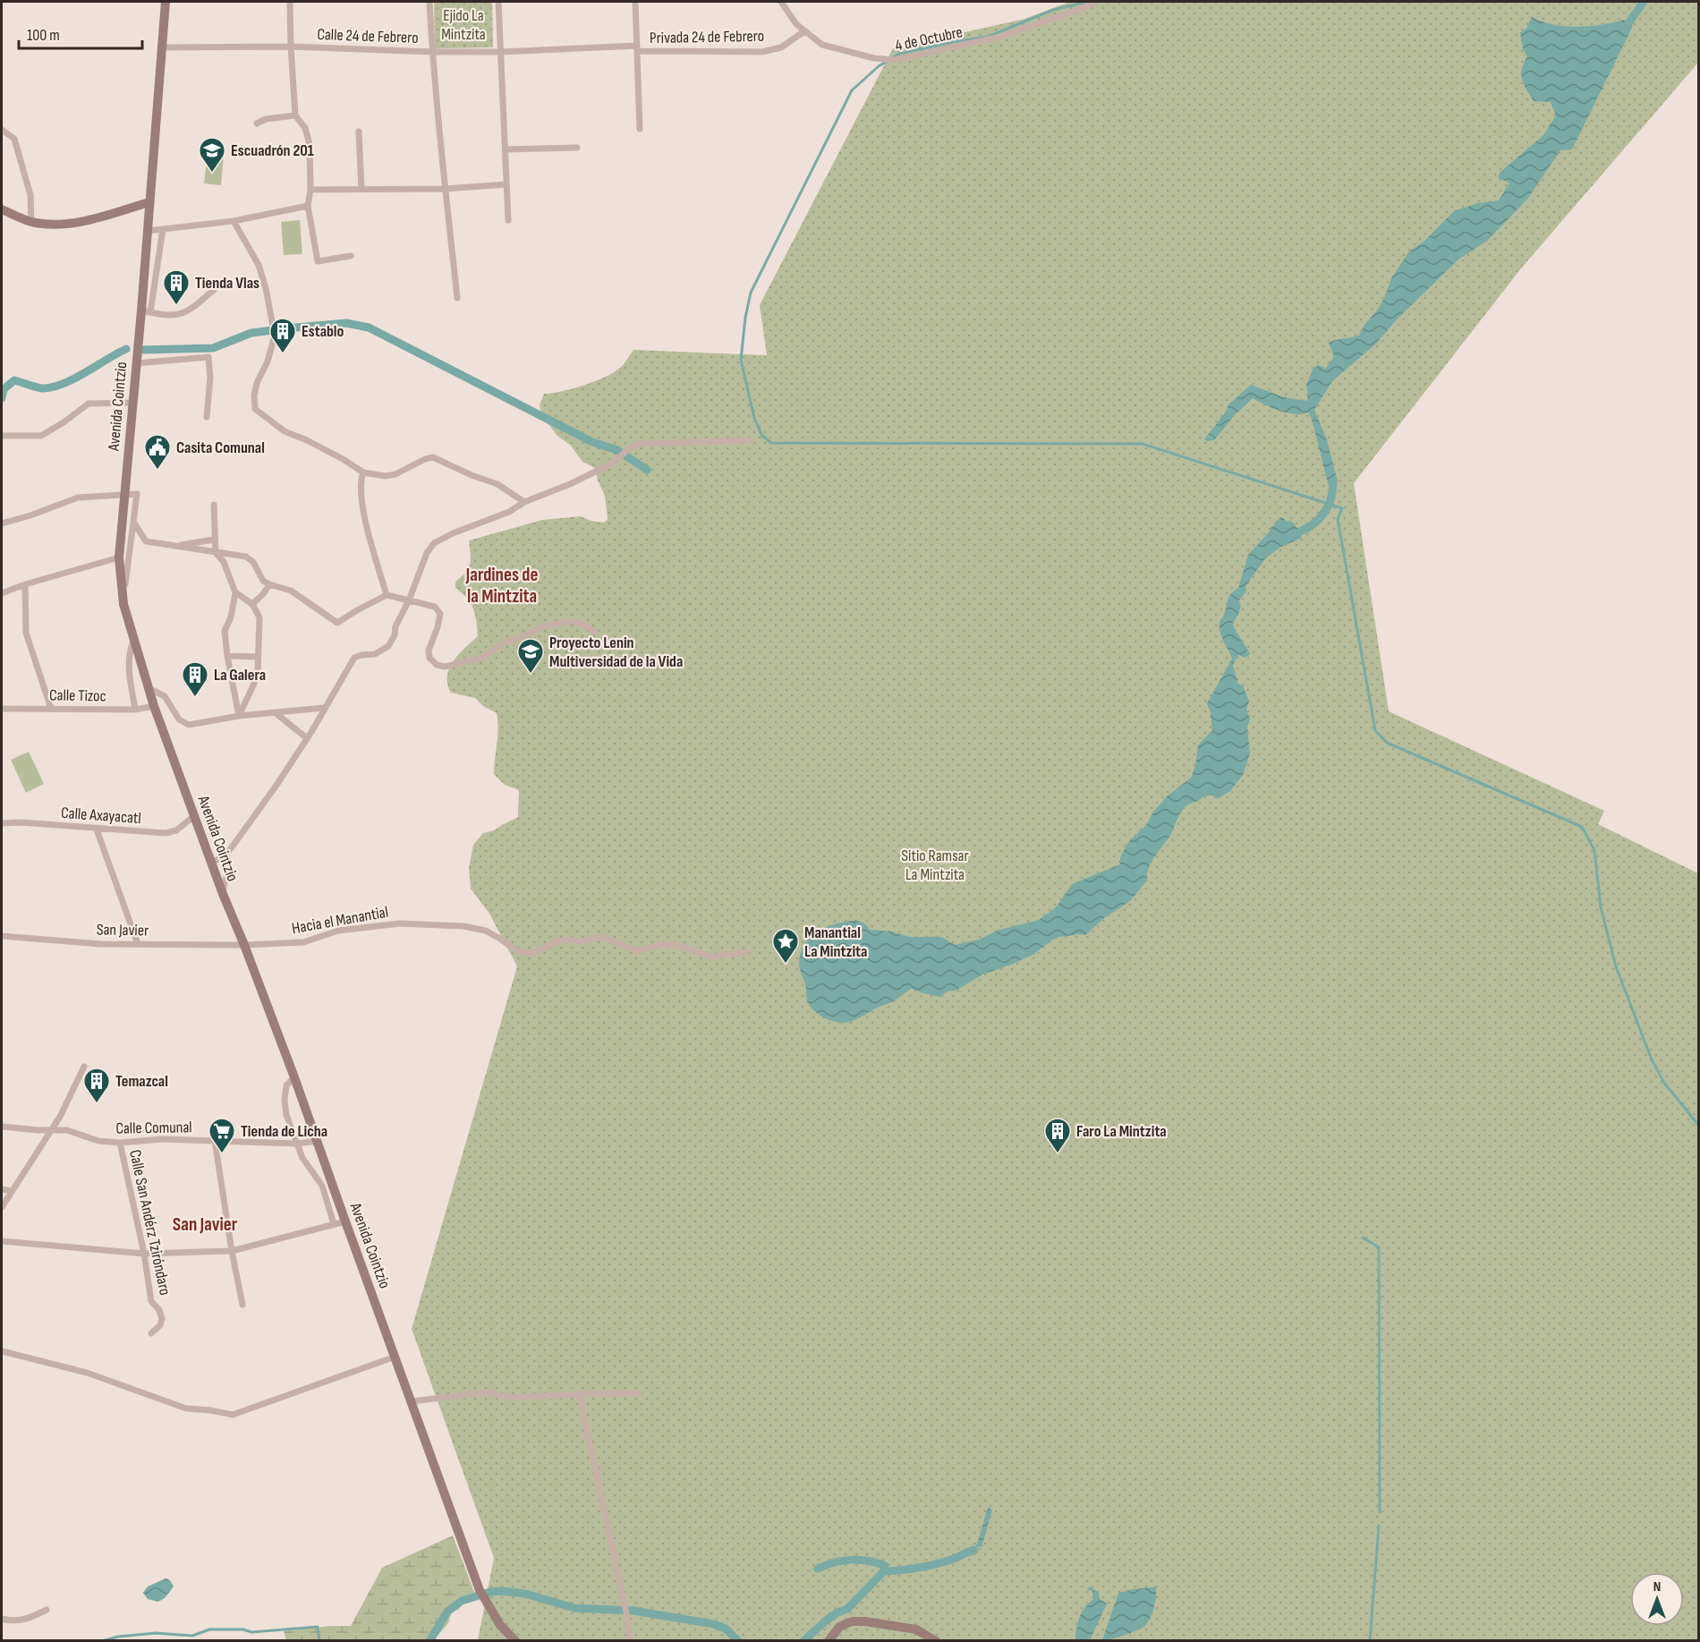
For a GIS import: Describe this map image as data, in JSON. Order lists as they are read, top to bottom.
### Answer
{
  "streets": {
    "main road": ["Avenida Cointzio"],
    "street": [
      "Calle 24 de Febrero",
      "Privada 24 de Febrero",
      "4 de Octubre",
      "Calle Tizoc",
      "Calle Axayacatl",
      "Hacia el Manantial",
      "San Javier",
      "Calle Comunal",
      "Calle San Andérz Tziróndaro"
    ]
  },
  "crossings": [
    ["Calle 24 de Febrero", "Privada 24 de Febrero"],
    ["Calle 24 de Febrero", "Avenida Cointzio"],
    ["Privada 24 de Febrero", "4 de Octubre"],
    ["Avenida Cointzio", "Calle Tizoc"],
    ["Avenida Cointzio", "Calle Axayacatl"],
    ["Avenida Cointzio", "Hacia el Manantial"],
    ["Avenida Cointzio", "San Javier"],
    ["Avenida Cointzio", "Calle Comunal"],
    ["Hacia el Manantial", "San Javier"],
    ["Calle Comunal", "Calle San Andérz Tziróndaro"]
  ],
  "districts": ["Jardines de la Mintzita", "San Javier"],
  "parks": ["Ejido La Mintzita", "Sitio Ramsar La Mintzita"],
  "places": {
    "school or university": ["Escuadrón 201", "Proyecto Lenin Multiversidad de la Vida"],
    "building": [
      "Tienda Vlas",
      "Establo",
      "La Galera",
      "Temazcal",
      "Faro La Mintzita"
    ],
    "public building": ["Casita Comunal"],
    "place": ["Manantial La Mintzita"],
    "supermarket": ["Tienda de Licha"]
  },
  "scale_bar": "100 m",
  "north": "top"
}
